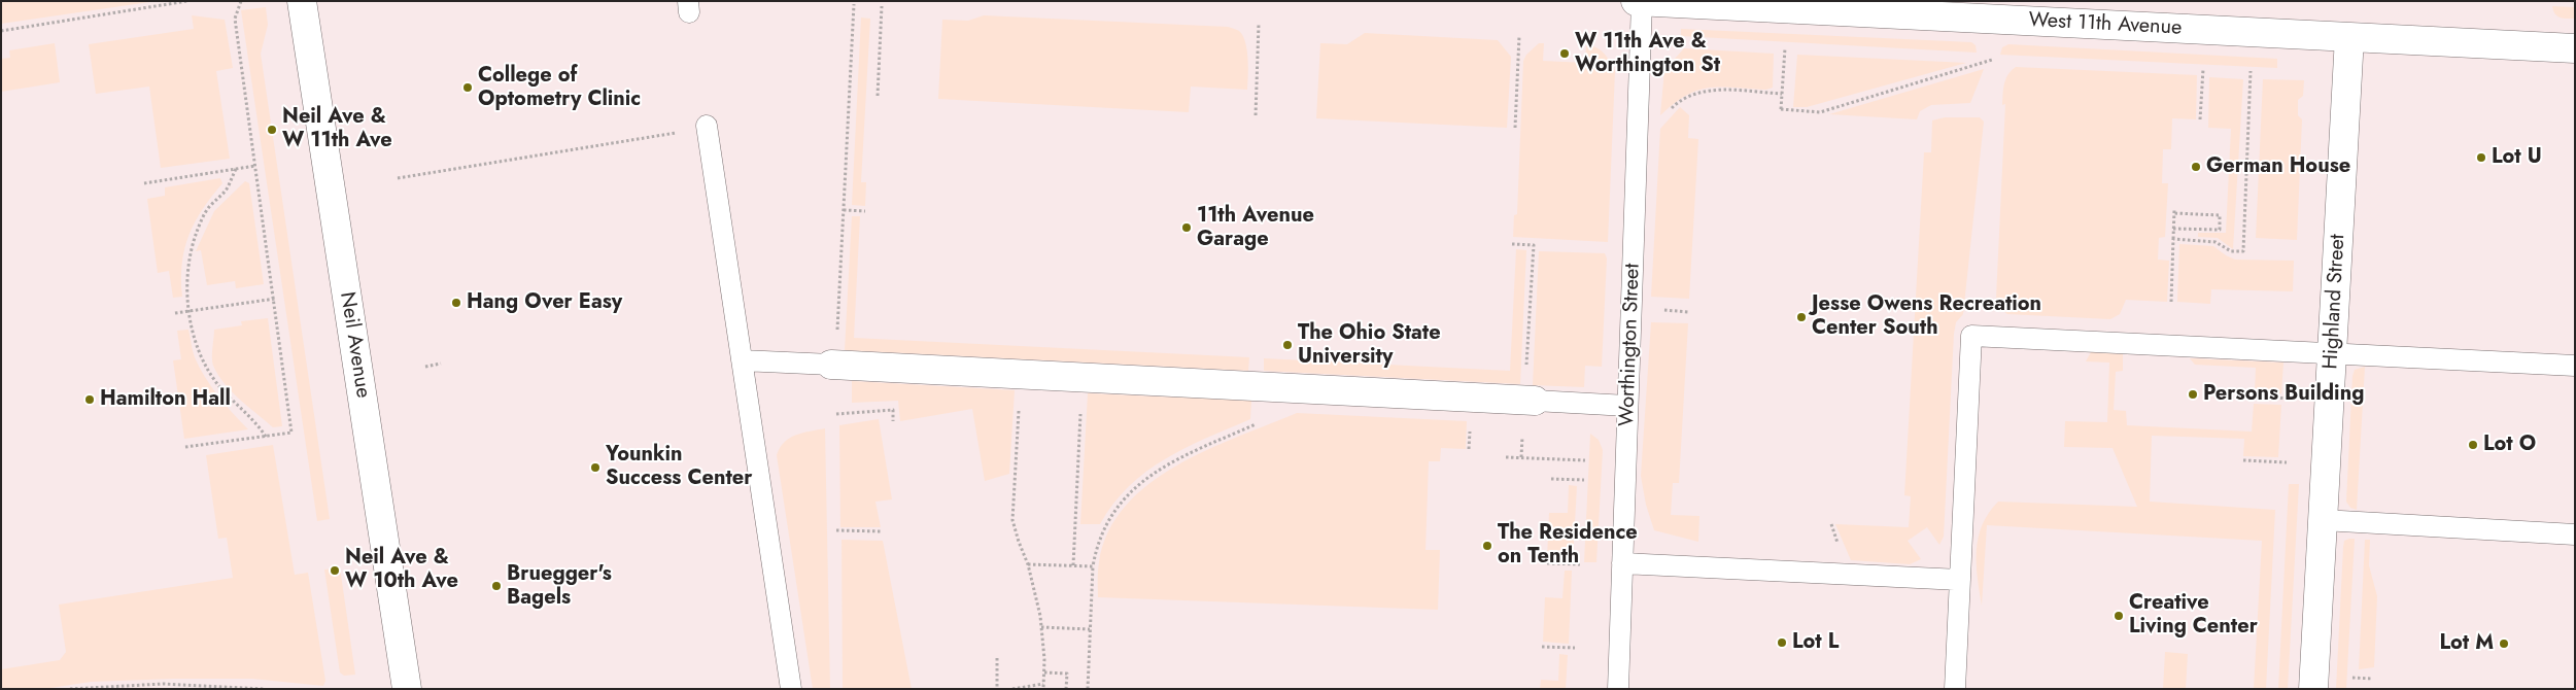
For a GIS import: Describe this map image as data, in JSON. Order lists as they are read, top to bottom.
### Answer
{
  "streets": {
    "street": ["West 11th Avenue", "Highland Street", "Neil Avenue"],
    "lane": ["Worthington Street"]
  },
  "crossings": [
    ["West 11th Avenue", "Highland Street"],
    ["West 11th Avenue", "Worthington Street"]
  ],
  "places": [
    "W 11th Ave & Worthington St",
    "College of Optometry Clinic",
    "Neil Ave & W 11th Ave",
    "Lot U",
    "German House",
    "11th Avenue Garage",
    "Hang Over Easy",
    "Jesse Owens Recreation Center South",
    "The Ohio State University",
    "Persons Building",
    "Hamilton Hall",
    "Lot O",
    "Younkin Success Center",
    "The Residence on Tenth",
    "Neil Ave & W 10th Ave",
    "Bruegger's Bagels",
    "Creative Living Center",
    "Lot L",
    "Lot M"
  ]
}
